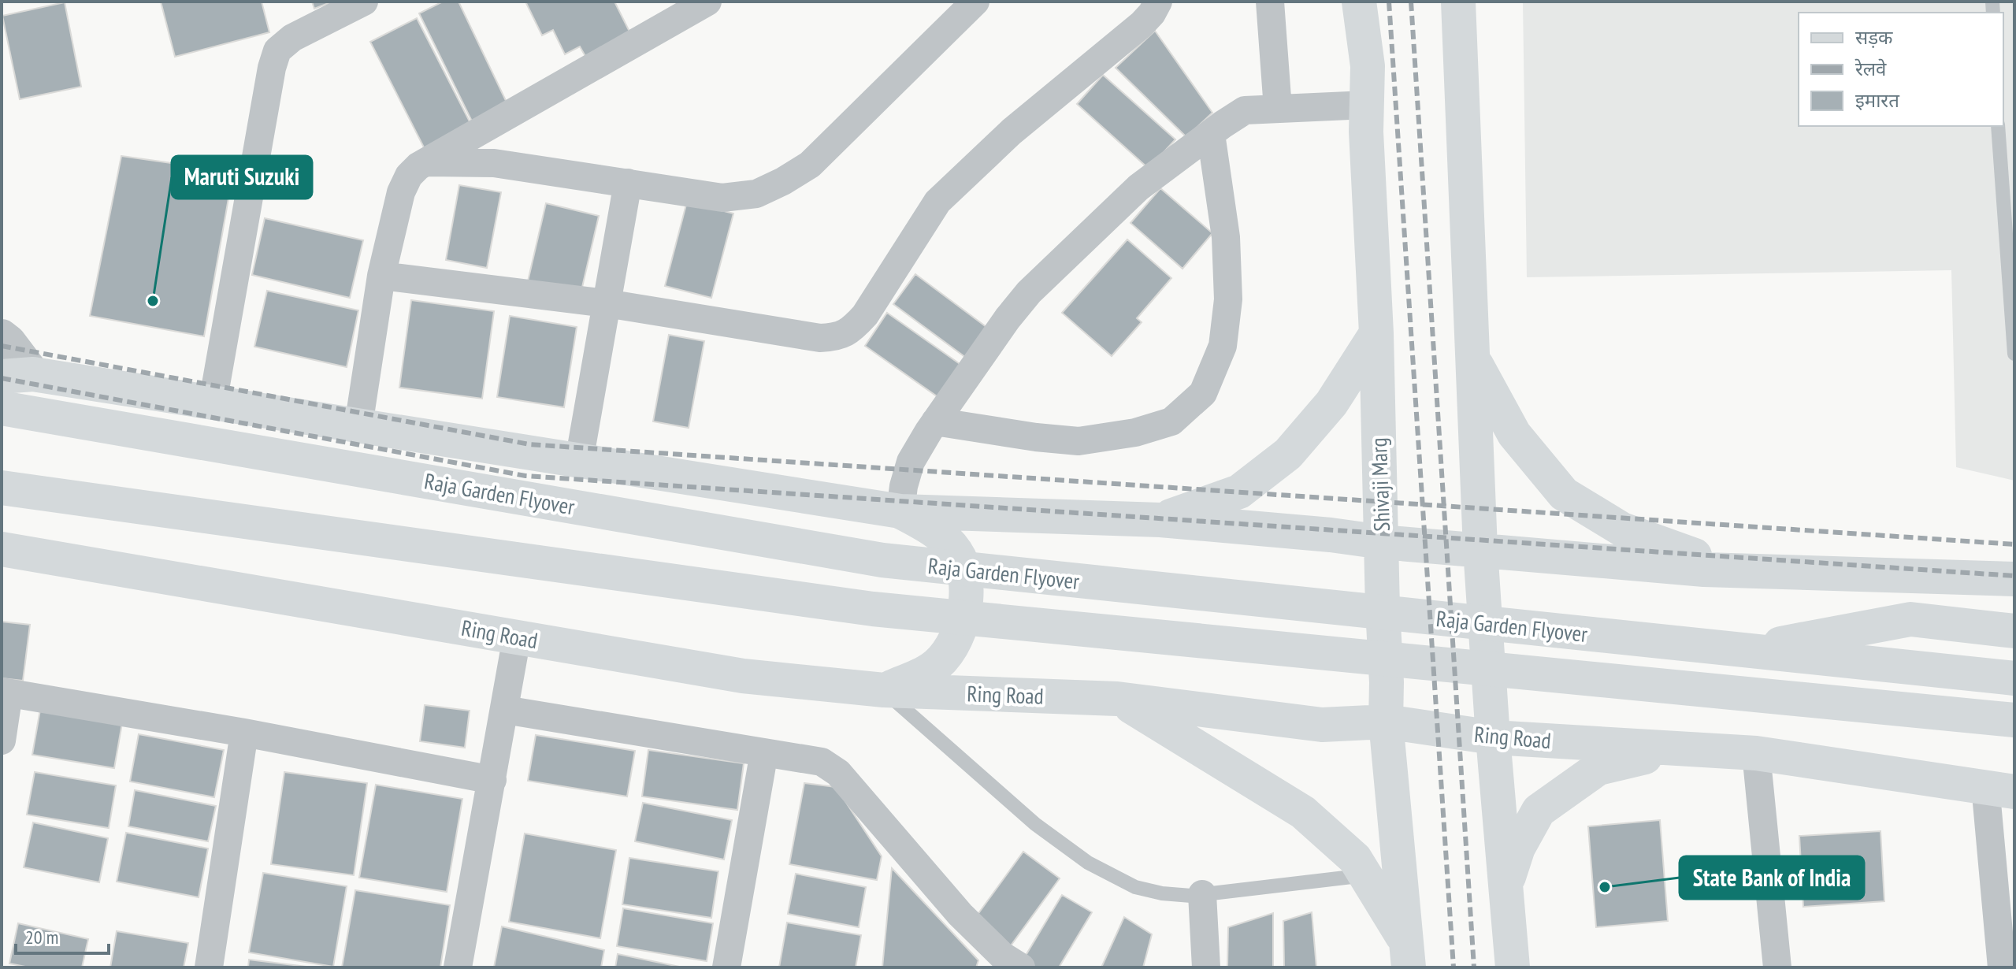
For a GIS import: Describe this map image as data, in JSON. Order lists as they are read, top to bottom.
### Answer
{
  "streets": {
    "main road": ["Shivaji Marg", "Raja Garden Flyover", "Ring Road"]
  },
  "crossings": [
    ["Shivaji Marg", "Ring Road"]
  ],
  "places": ["Maruti Suzuki", "State Bank of India"],
  "legend": ["सड़क", "रेलवे", "इमारत"],
  "scale_bar": "20 m"
}
